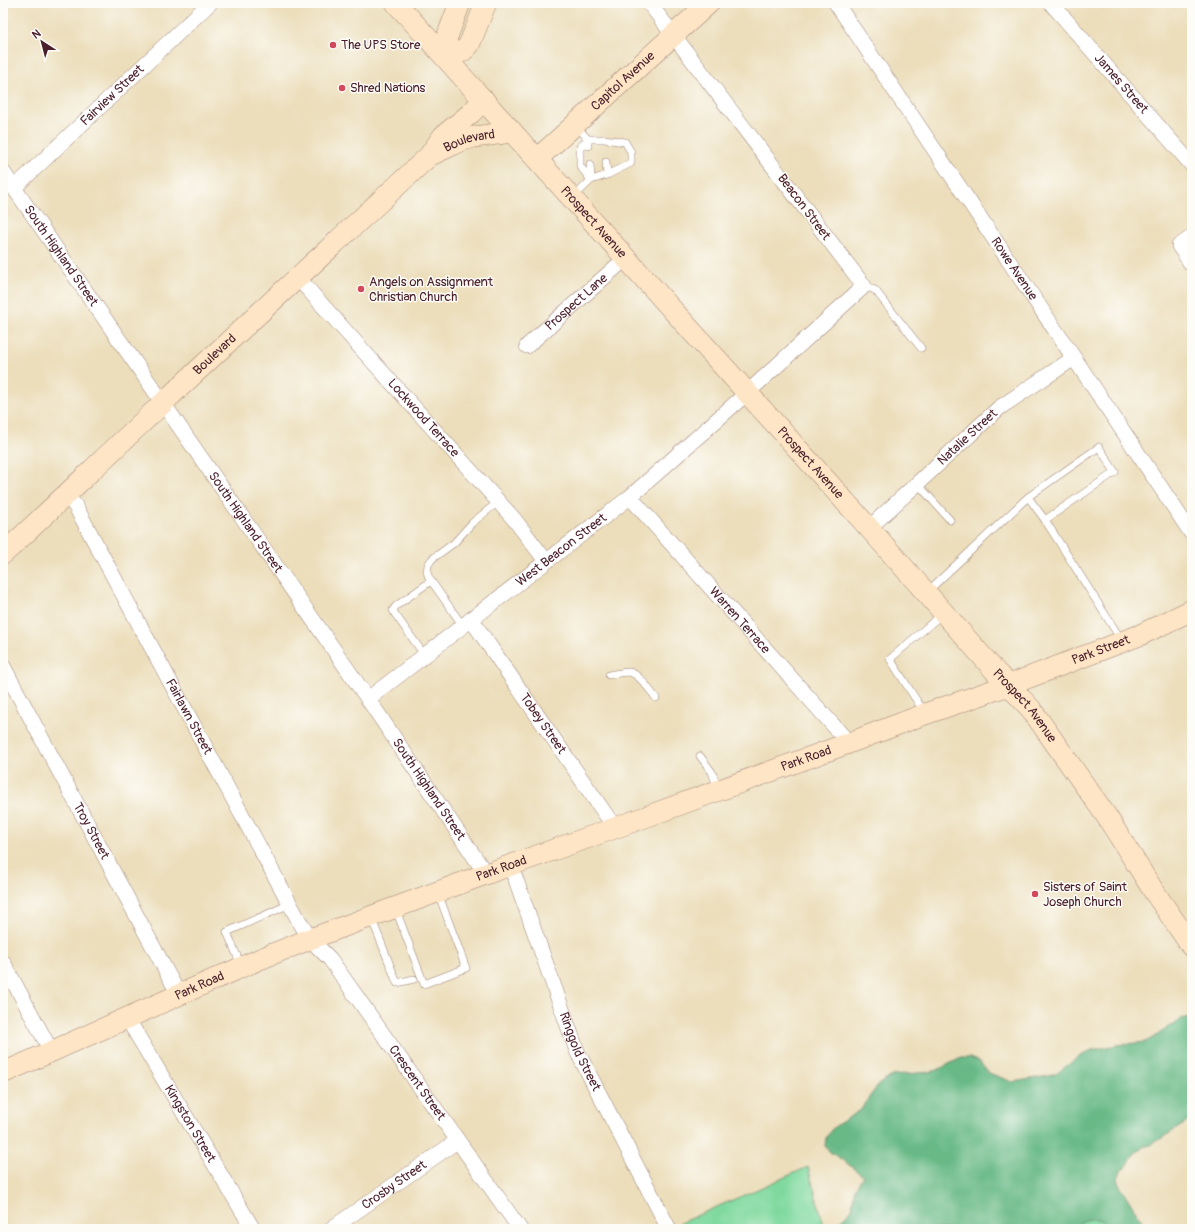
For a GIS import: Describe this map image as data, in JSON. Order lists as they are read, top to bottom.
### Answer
{
  "streets": {
    "main road": [
      "Capitol Avenue",
      "Boulevard",
      "Prospect Avenue",
      "Park Street",
      "Park Road"
    ],
    "street": [
      "James Street",
      "Fairview Street",
      "Beacon Street",
      "South Highland Street",
      "Rowe Avenue",
      "Prospect Lane",
      "Lockwood Terrace",
      "Natalie Street",
      "West Beacon Street",
      "Warren Terrace",
      "Fairlawn Street",
      "Tobey Street",
      "Troy Street",
      "Ringgold Street",
      "Crescent Street",
      "Kingston Street",
      "Crosby Street"
    ]
  },
  "crossings": [
    ["Capitol Avenue", "Beacon Street"],
    ["Capitol Avenue", "Prospect Avenue"],
    ["Fairview Street", "South Highland Street"],
    ["Boulevard", "Prospect Avenue"],
    ["Boulevard", "South Highland Street"],
    ["Boulevard", "Lockwood Terrace"],
    ["Boulevard", "Fairlawn Street"],
    ["Prospect Avenue", "Prospect Lane"],
    ["Prospect Avenue", "Natalie Street"],
    ["Prospect Avenue", "West Beacon Street"],
    ["Prospect Avenue", "Park Street"],
    ["Prospect Avenue", "Park Road"],
    ["South Highland Street", "West Beacon Street"],
    ["South Highland Street", "Park Road"],
    ["Rowe Avenue", "Natalie Street"],
    ["Lockwood Terrace", "West Beacon Street"],
    ["West Beacon Street", "Warren Terrace"],
    ["West Beacon Street", "Tobey Street"],
    ["Warren Terrace", "Park Road"],
    ["Park Street", "Park Road"],
    ["Fairlawn Street", "Park Road"],
    ["Fairlawn Street", "Crescent Street"],
    ["Tobey Street", "Park Road"],
    ["Park Road", "Troy Street"],
    ["Park Road", "Ringgold Street"],
    ["Park Road", "Crescent Street"],
    ["Park Road", "Kingston Street"],
    ["Crescent Street", "Crosby Street"]
  ],
  "places": [
    "The UPS Store",
    "Shred Nations",
    "Angels on Assignment Christian Church",
    "Sisters of Saint Joseph Church"
  ],
  "north": "top left"
}
